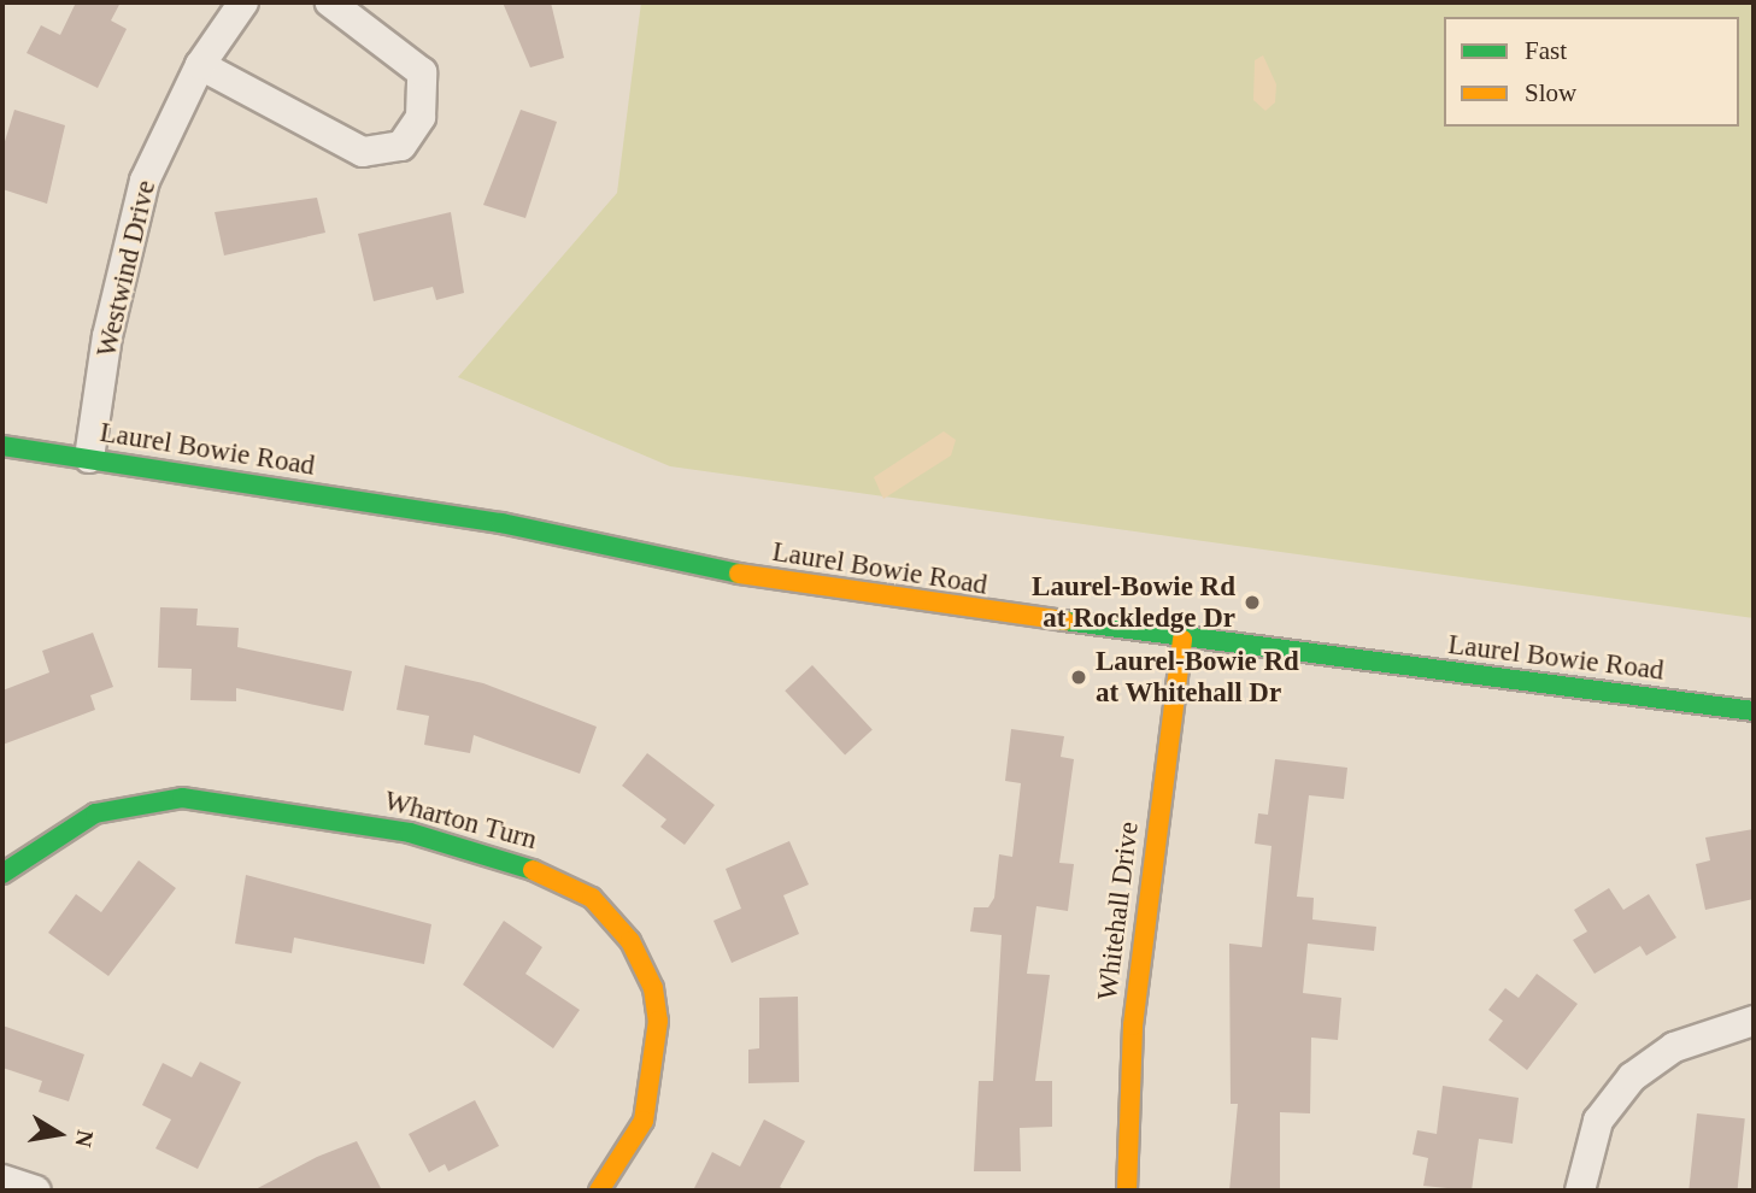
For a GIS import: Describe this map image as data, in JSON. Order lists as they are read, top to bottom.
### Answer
{
  "streets": {
    "main road": ["Laurel Bowie Road", "Wharton Turn", "Whitehall Drive"],
    "street": ["Westwind Drive"]
  },
  "crossings": [
    ["Westwind Drive", "Laurel Bowie Road"],
    ["Laurel Bowie Road", "Whitehall Drive"]
  ],
  "places": ["Laurel-Bowie Rd at Rockledge Dr", "Laurel-Bowie Rd at Whitehall Dr"],
  "legend": ["Fast", "Slow"],
  "north": "right"
}
